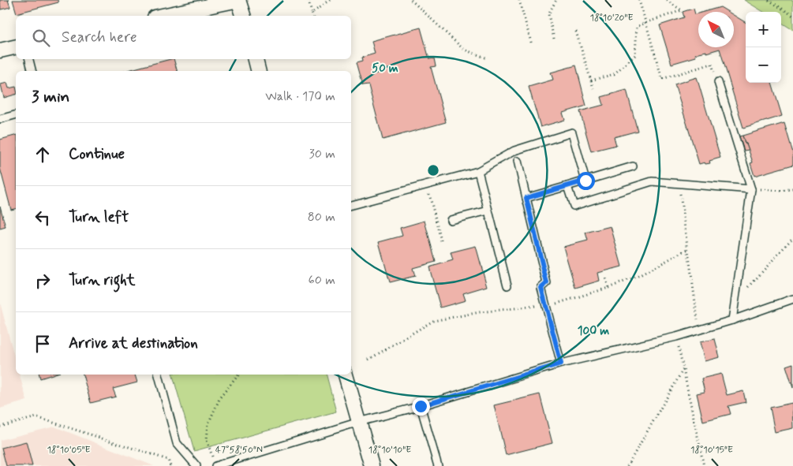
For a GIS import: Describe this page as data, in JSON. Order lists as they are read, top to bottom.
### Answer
{
  "north": "top left",
  "page": {
    "map_buttons": ["+", "−"],
    "search": "Search here",
    "heading": ["3 min", "Walk · 170 m"],
    "list": [
      ["Continue", "30 m"],
      ["Turn left", "80 m"],
      ["Turn right", "60 m"],
      "Arrive at destination"
    ]
  },
  "coordinates": [
    "18°10'20\"E",
    "18°10'05\"E",
    "18°10'10\"E",
    "18°10'15\"E",
    "47°58'50\"N"
  ],
  "rings": ["50 m", "100 m"]
}
